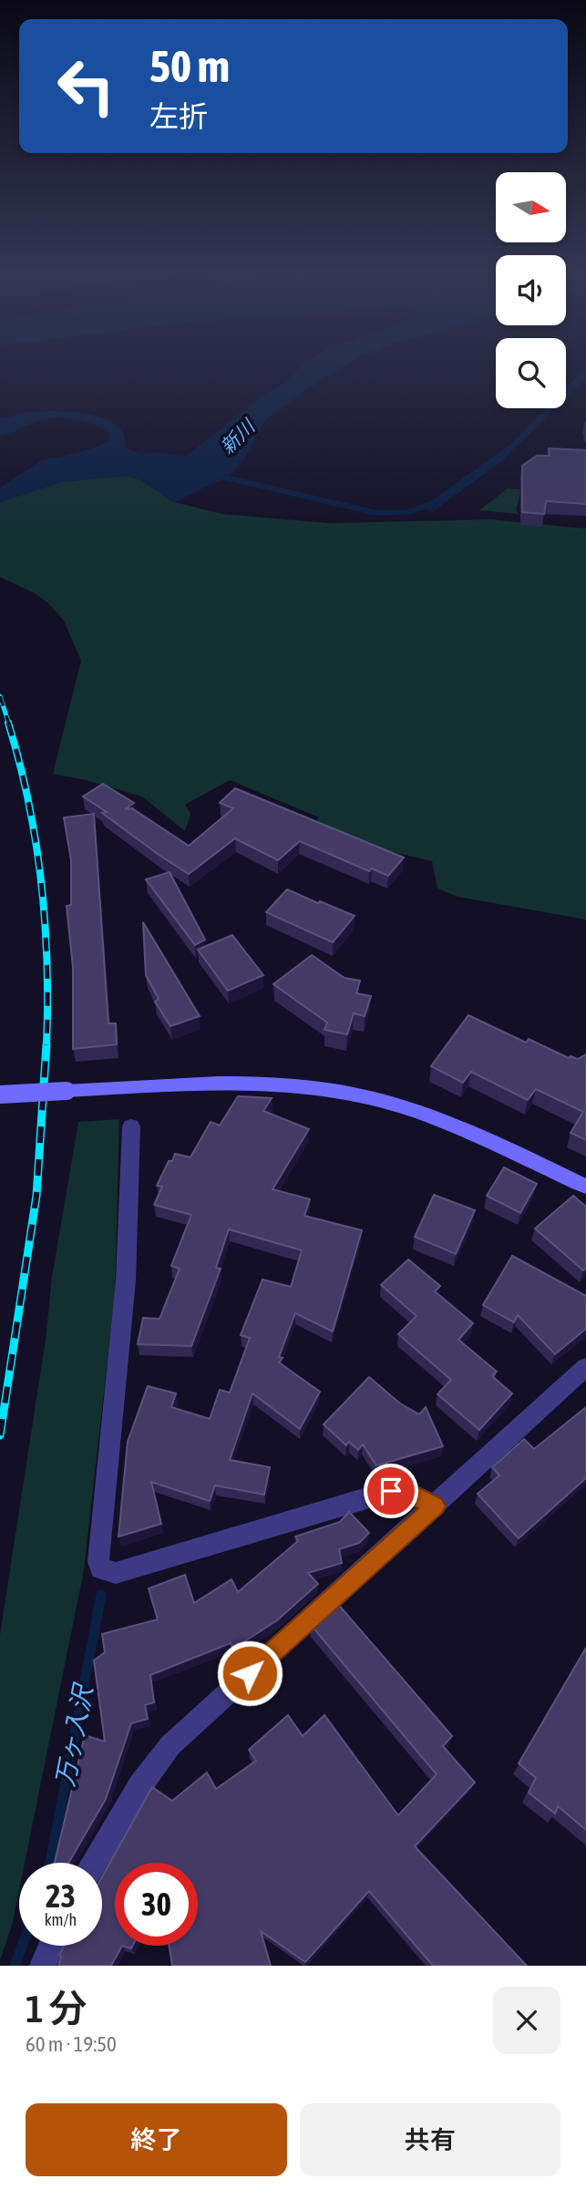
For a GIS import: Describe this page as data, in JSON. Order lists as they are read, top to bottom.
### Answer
{
  "water": ["新川", "万ヶ入沢"],
  "north": "right",
  "page": {
    "turn": ["50 m", "左折"],
    "speed": "23 km/h",
    "limit": "30",
    "heading": ["1 分", "60 m · 19:50"],
    "buttons": ["終了", "共有"]
  }
}
